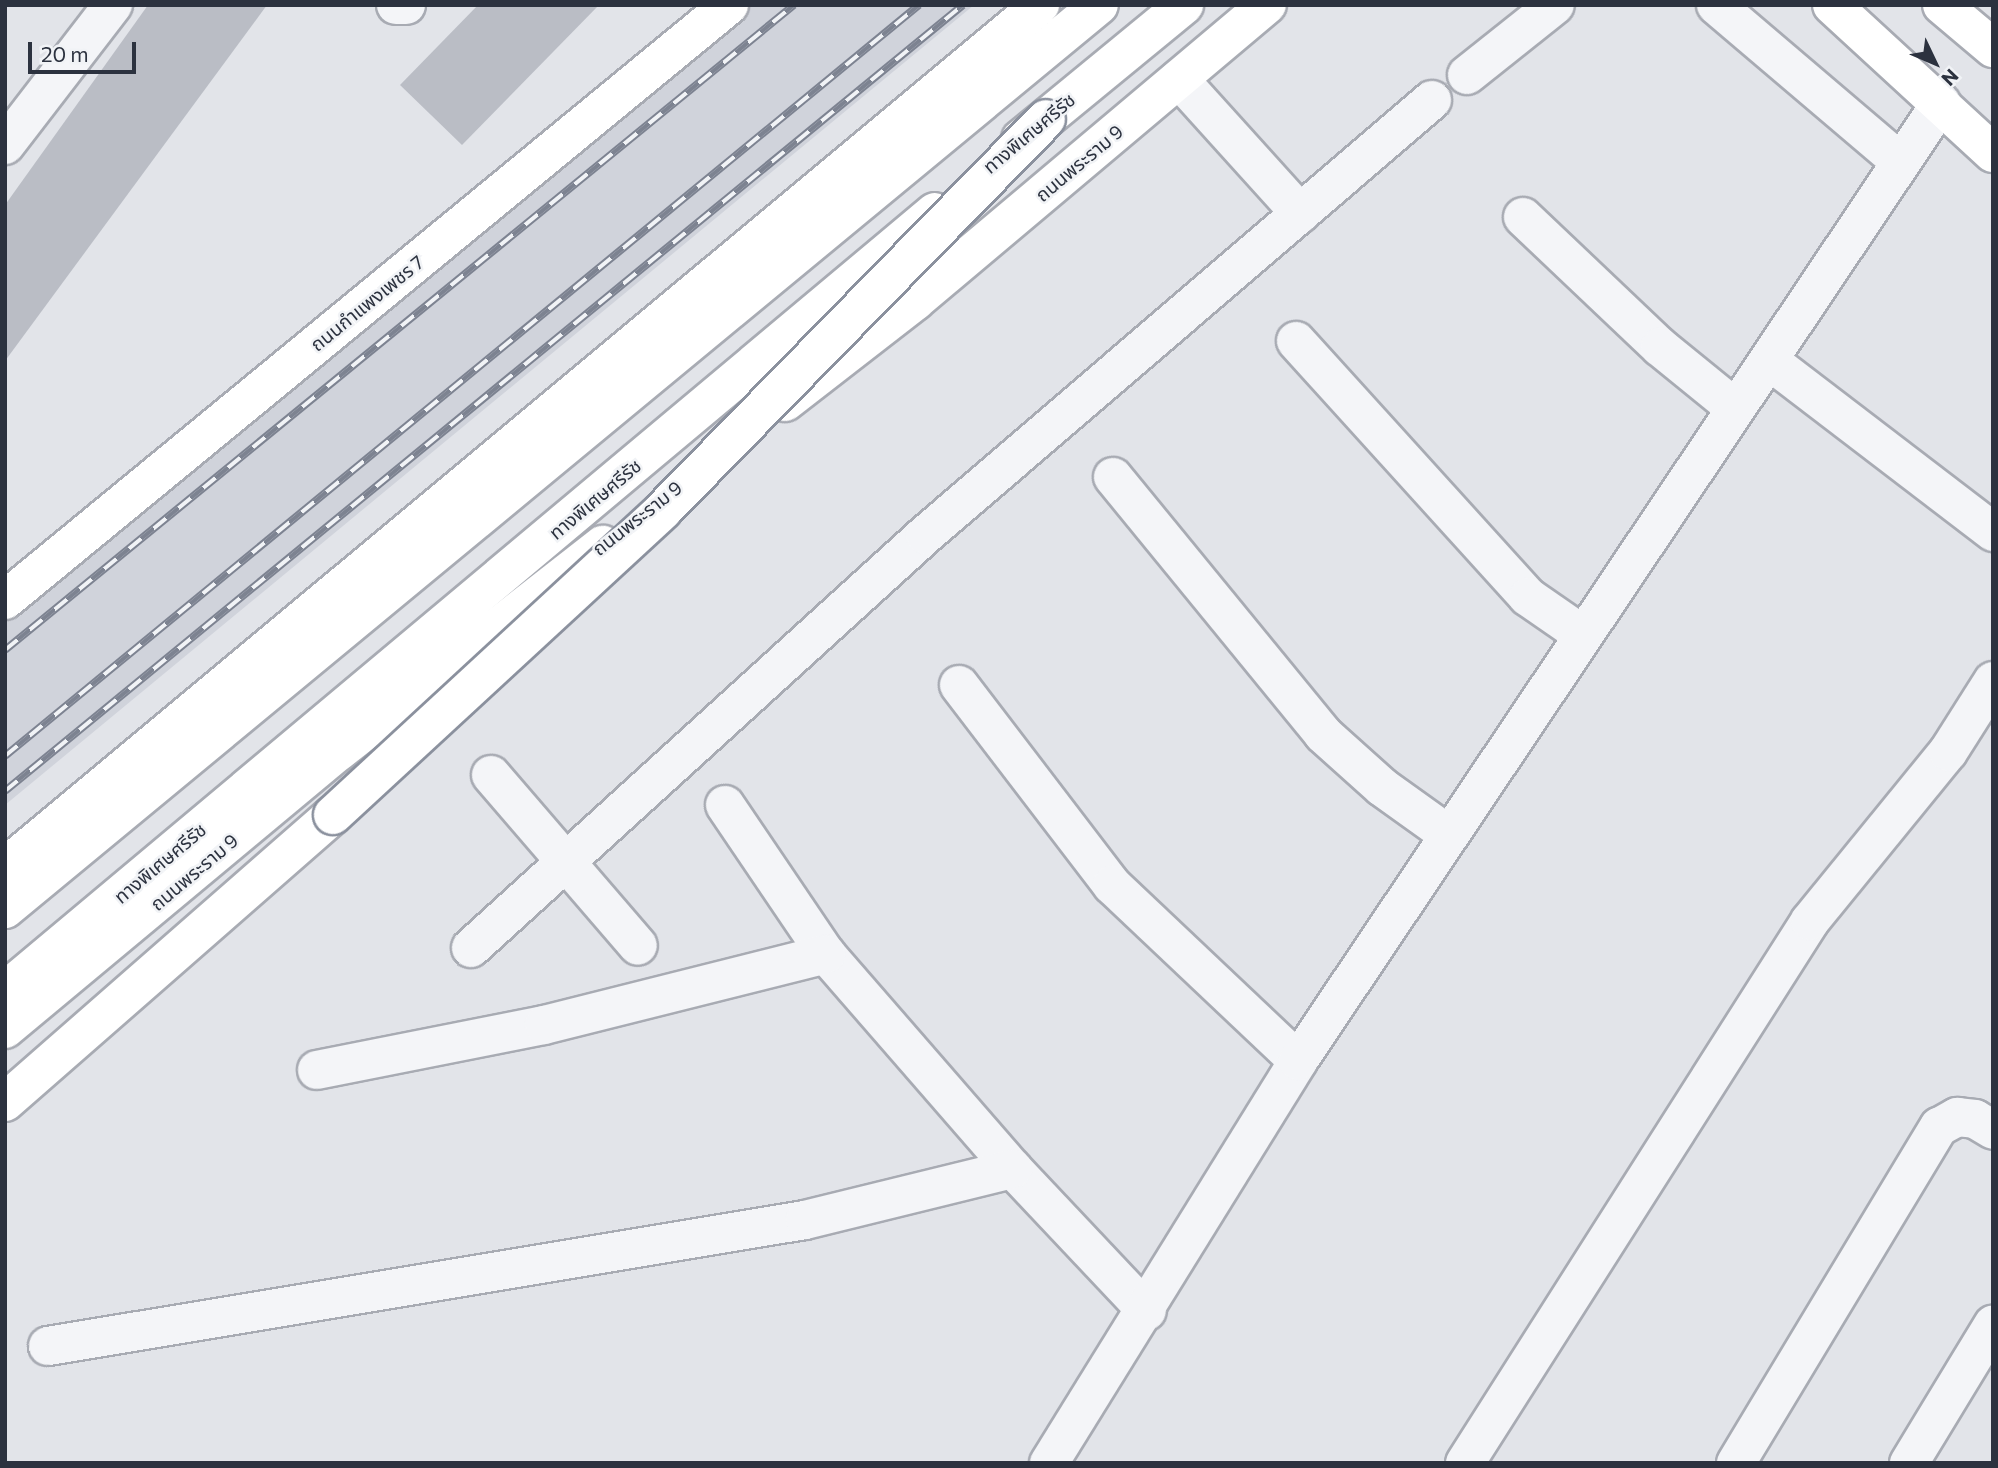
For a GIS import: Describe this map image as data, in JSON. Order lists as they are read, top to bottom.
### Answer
{
  "streets": {
    "main road": ["ทางพิเศษศรีรัช", "ถนนพระราม 9", "ถนนกำแพงเพชร 7"]
  },
  "scale_bar": "20 m",
  "north": "bottom right"
}
